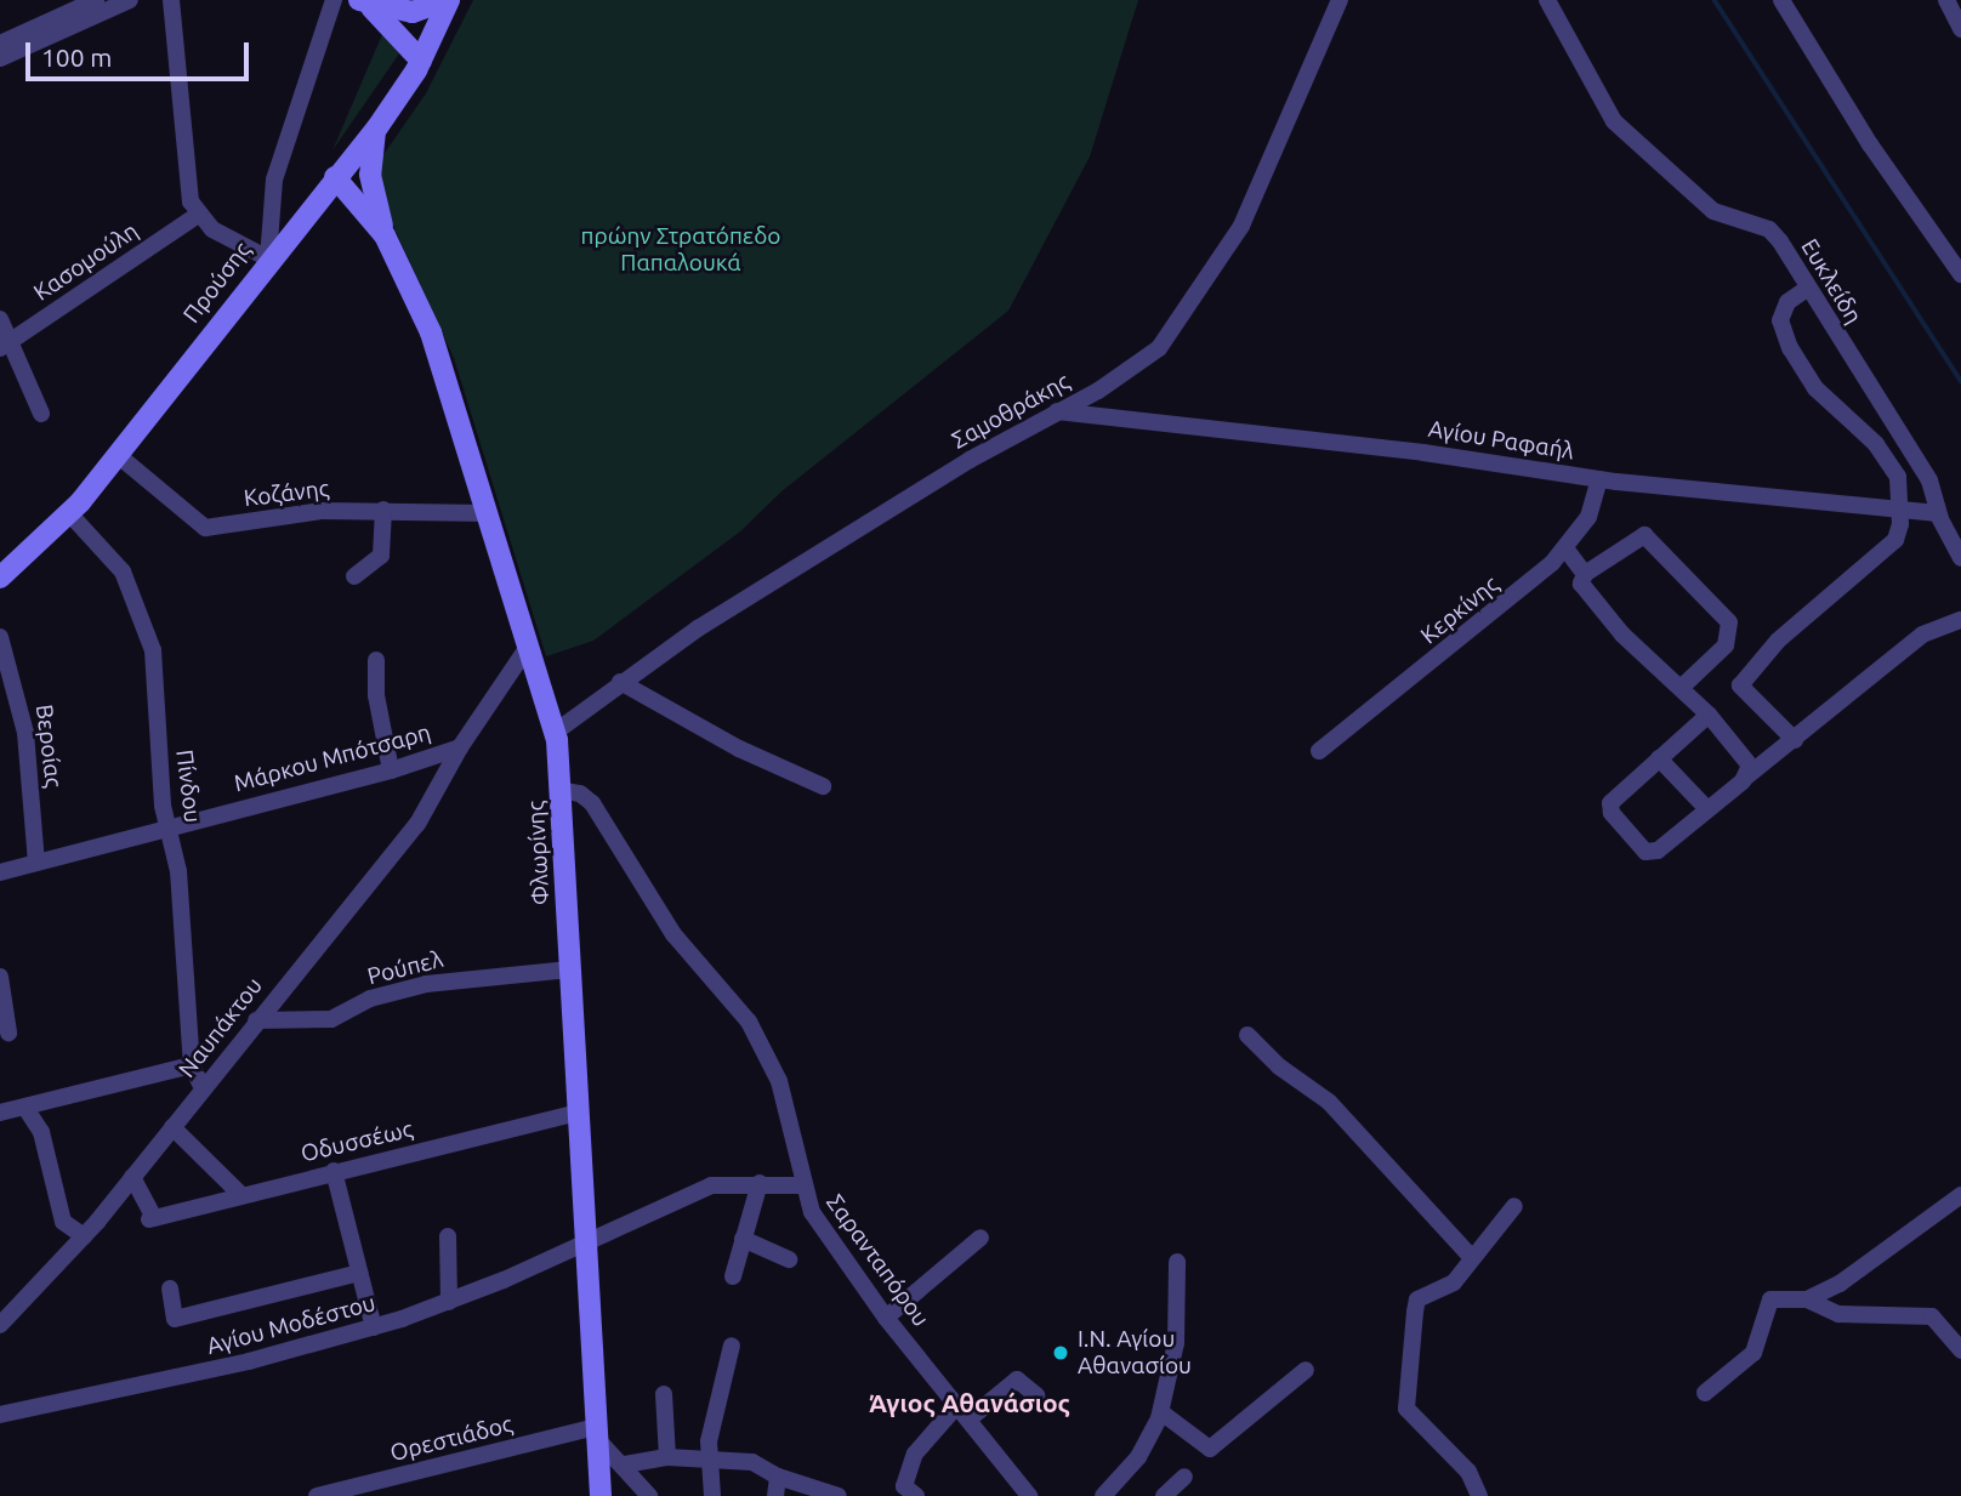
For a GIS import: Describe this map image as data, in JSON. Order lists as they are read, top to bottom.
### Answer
{
  "streets": {
    "main road": ["Προύσης", "Φλωρίνης"],
    "street": [
      "Κασομούλη",
      "Ευκλείδη",
      "Σαμοθράκης",
      "Αγίου Ραφαήλ",
      "Κοζάνης",
      "Κερκίνης",
      "Βεροίας",
      "Μάρκου Μπότσαρη",
      "Πίνδου",
      "Ρούπελ",
      "Ναυπάκτου",
      "Οδυσσέως",
      "Σαρανταπόρου",
      "Αγίου Μοδέστου",
      "Ορεστιάδος"
    ]
  },
  "crossings": [
    ["Ευκλείδη", "Αγίου Ραφαήλ"],
    ["Προύσης", "Κοζάνης"],
    ["Προύσης", "Πίνδου"],
    ["Προύσης", "Φλωρίνης"],
    ["Σαμοθράκης", "Αγίου Ραφαήλ"],
    ["Σαμοθράκης", "Φλωρίνης"],
    ["Αγίου Ραφαήλ", "Κερκίνης"],
    ["Κοζάνης", "Φλωρίνης"],
    ["Βεροίας", "Μάρκου Μπότσαρη"],
    ["Μάρκου Μπότσαρη", "Πίνδου"],
    ["Μάρκου Μπότσαρη", "Φλωρίνης"],
    ["Μάρκου Μπότσαρη", "Ναυπάκτου"],
    ["Πίνδου", "Ναυπάκτου"],
    ["Φλωρίνης", "Ρούπελ"],
    ["Φλωρίνης", "Οδυσσέως"],
    ["Φλωρίνης", "Σαρανταπόρου"],
    ["Φλωρίνης", "Αγίου Μοδέστου"],
    ["Φλωρίνης", "Ορεστιάδος"],
    ["Ρούπελ", "Ναυπάκτου"],
    ["Ναυπάκτου", "Οδυσσέως"],
    ["Σαρανταπόρου", "Αγίου Μοδέστου"]
  ],
  "districts": ["Άγιος Αθανάσιος"],
  "parks": ["πρώην Στρατόπεδο Παπαλουκά"],
  "places": ["Ι.Ν. Αγίου Αθανασίου"],
  "scale_bar": "100 m"
}
